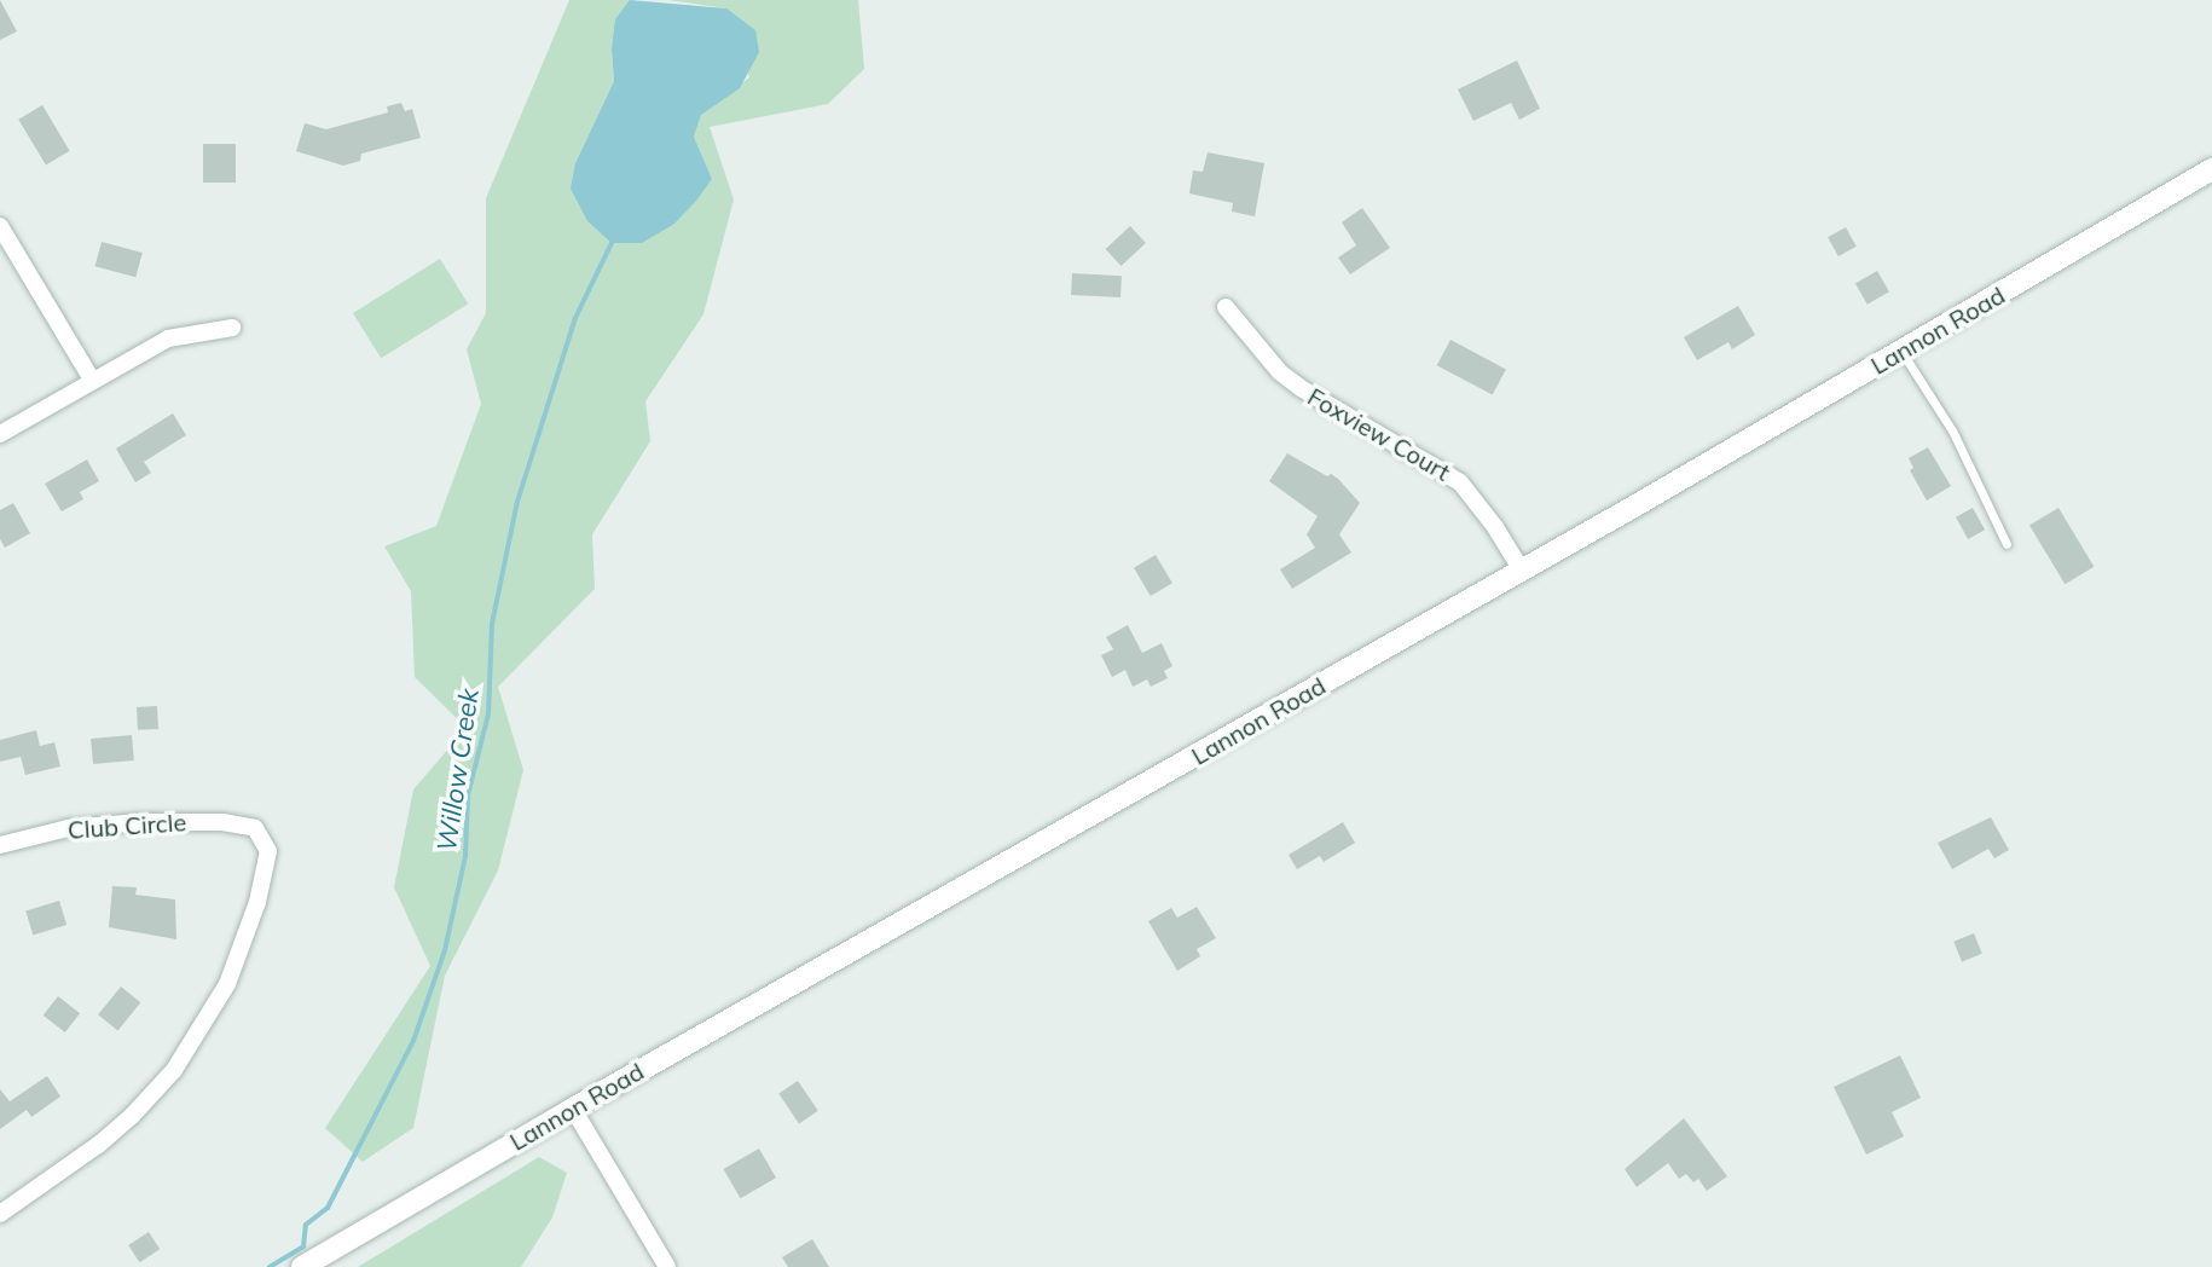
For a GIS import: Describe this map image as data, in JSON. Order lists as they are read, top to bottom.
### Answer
{
  "streets": {
    "main road": ["Lannon Road"],
    "street": ["Foxview Court", "Club Circle"]
  },
  "crossings": [
    ["Lannon Road", "Foxview Court"]
  ],
  "water": ["Willow Creek"]
}
